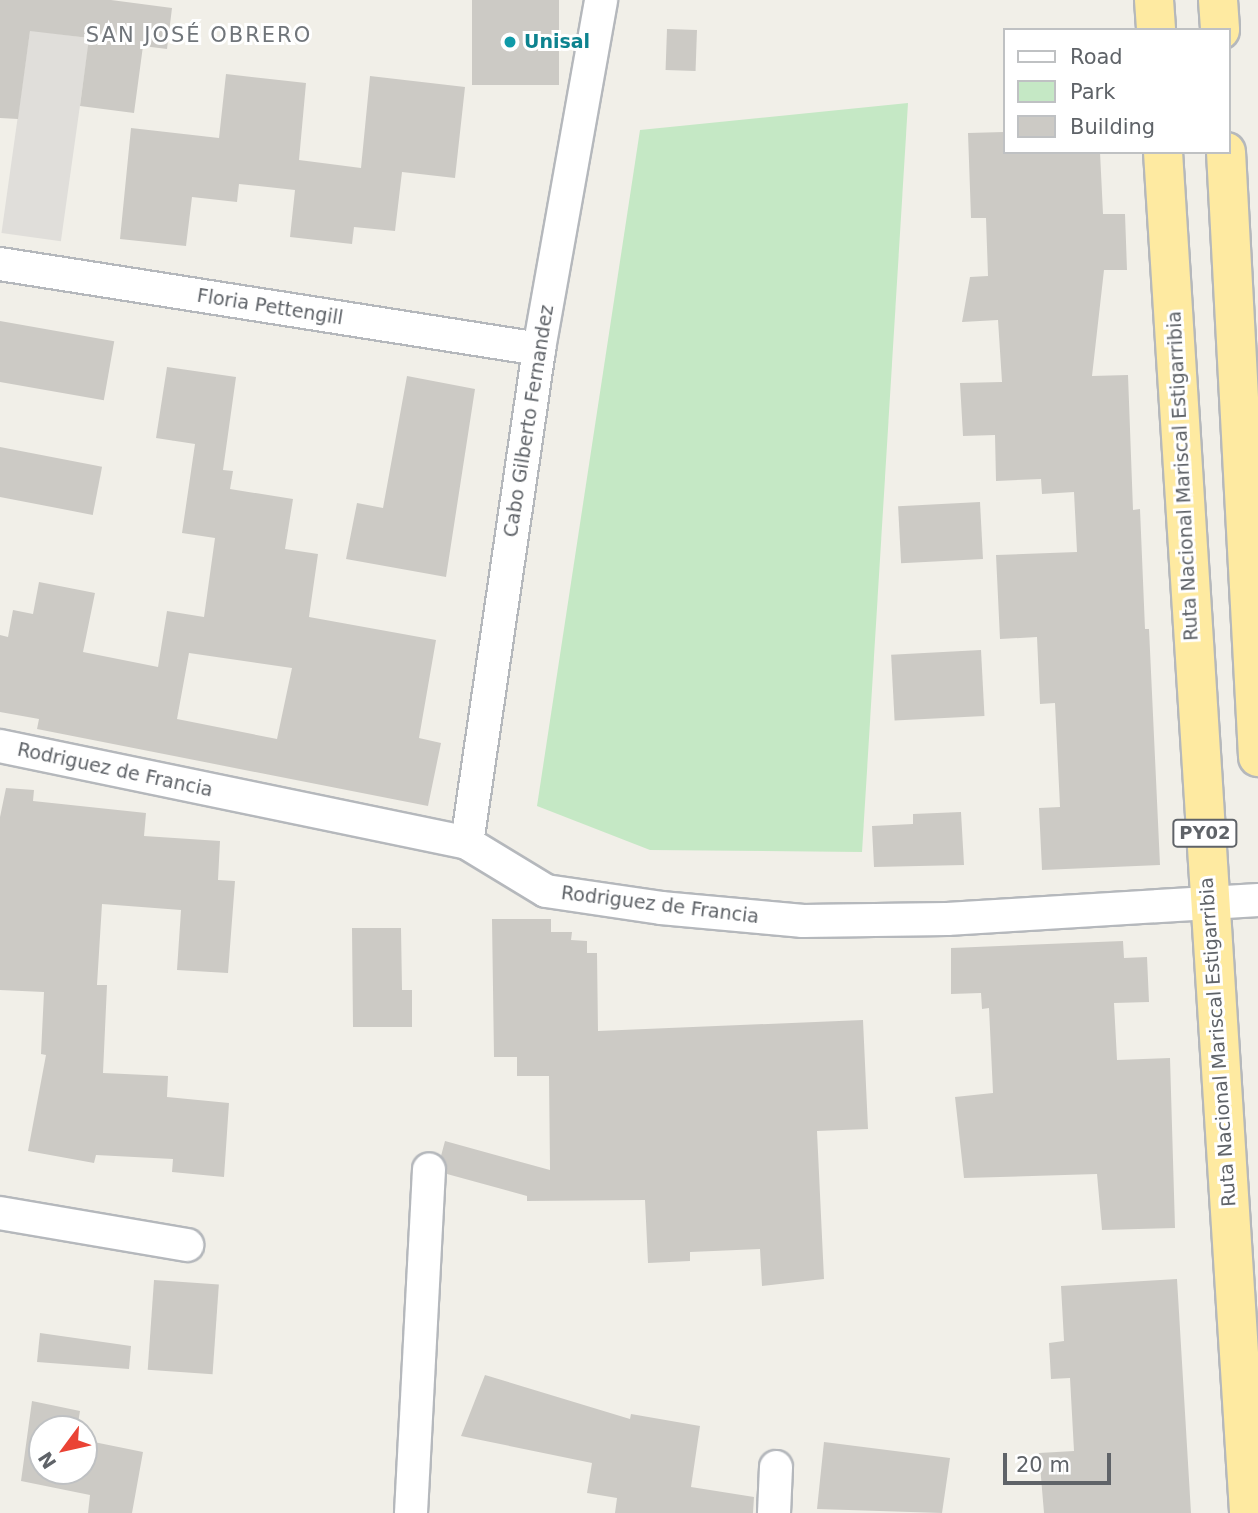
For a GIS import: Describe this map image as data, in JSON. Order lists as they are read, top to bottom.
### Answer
{
  "streets": {
    "highway": ["Ruta Nacional Mariscal Estigarribia", "PY02"],
    "street": ["Floria Pettengill", "Cabo Gilberto Fernandez", "Rodriguez de Francia"]
  },
  "crossings": [
    ["Floria Pettengill", "Cabo Gilberto Fernandez"],
    ["Cabo Gilberto Fernandez", "Rodriguez de Francia"],
    ["Ruta Nacional Mariscal Estigarribia", "Rodriguez de Francia"]
  ],
  "districts": ["SAN JOSÉ OBRERO"],
  "places": ["Unisal"],
  "legend": ["Road", "Park", "Building"],
  "scale_bar": "20 m",
  "north": "bottom left"
}
